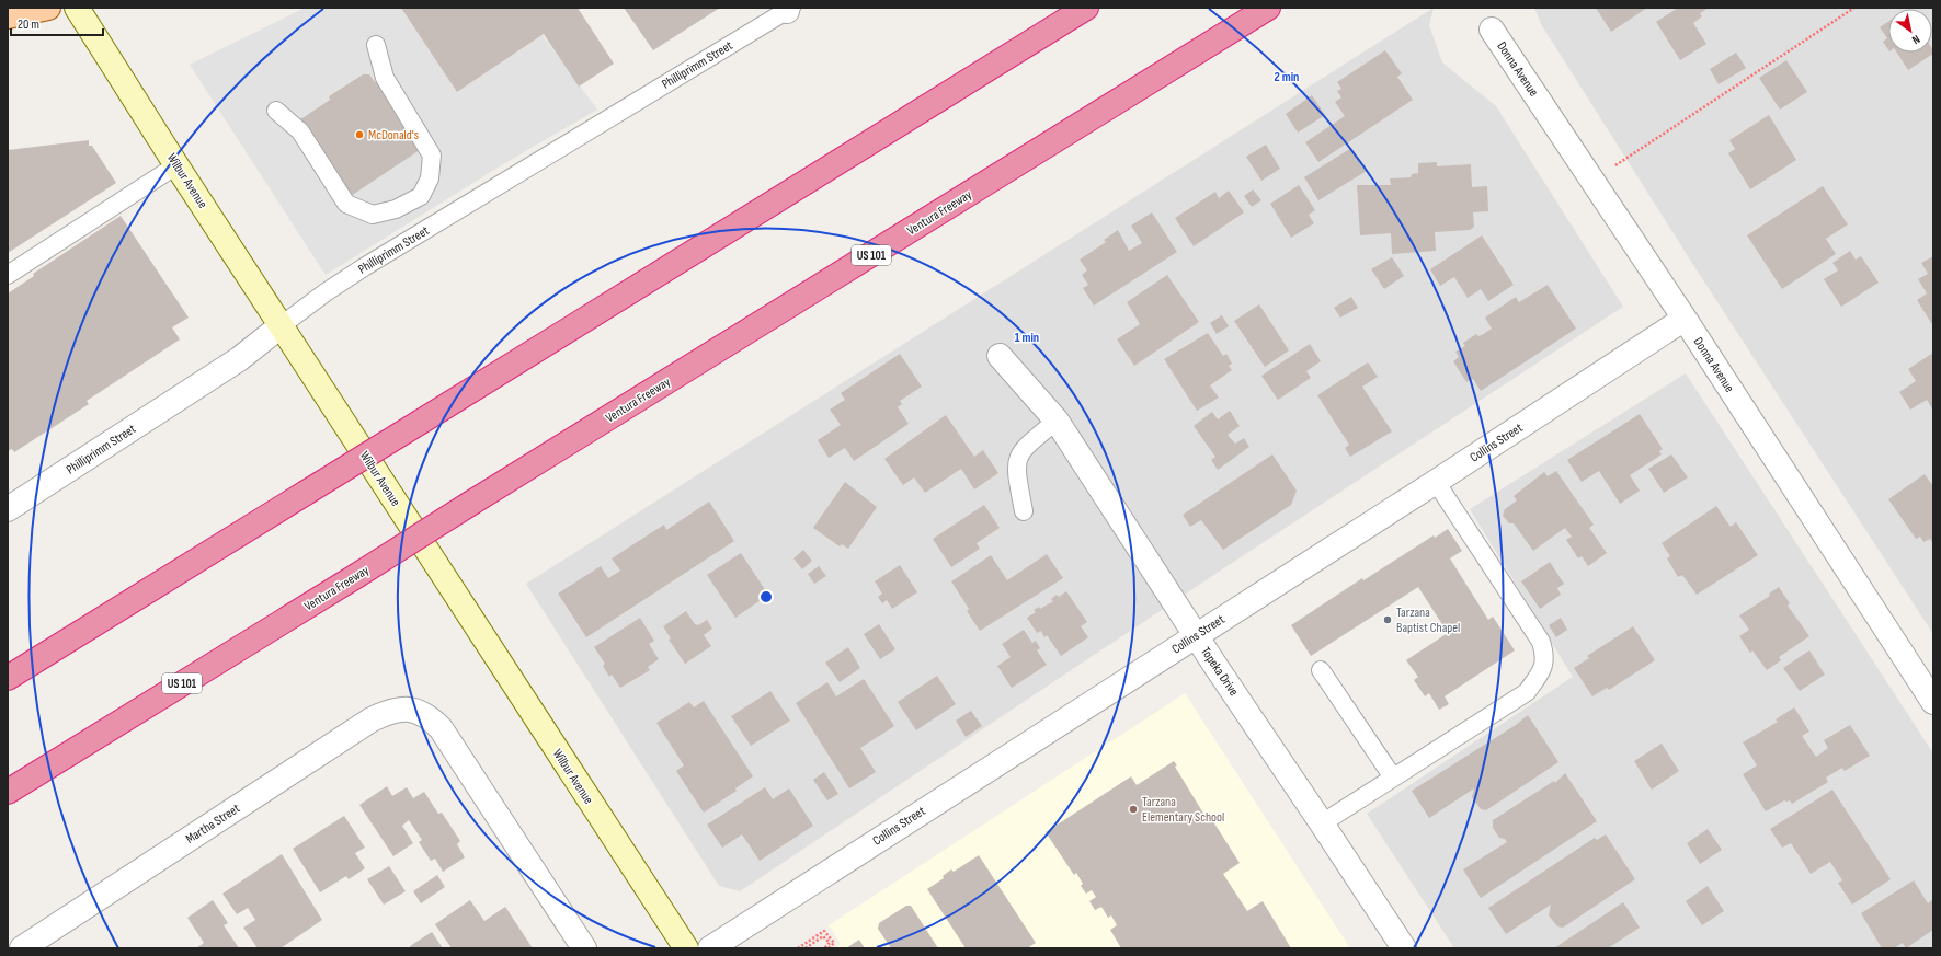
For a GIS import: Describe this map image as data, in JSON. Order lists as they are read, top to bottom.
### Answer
{
  "streets": {
    "highway": ["Ventura Freeway", "US 101"],
    "main road": ["Wilbur Avenue"],
    "street": [
      "Philliprimm Street",
      "Donna Avenue",
      "Collins Street",
      "Topeka Drive",
      "Martha Street"
    ]
  },
  "crossings": [
    ["Philliprimm Street", "Wilbur Avenue"],
    ["Donna Avenue", "Collins Street"],
    ["Collins Street", "Topeka Drive"]
  ],
  "places": ["McDonald's", "Tarzana Baptist Chapel", "Tarzana Elementary School"],
  "scale_bar": "20 m",
  "north": "bottom right",
  "rings": ["2 min", "1 min"]
}
